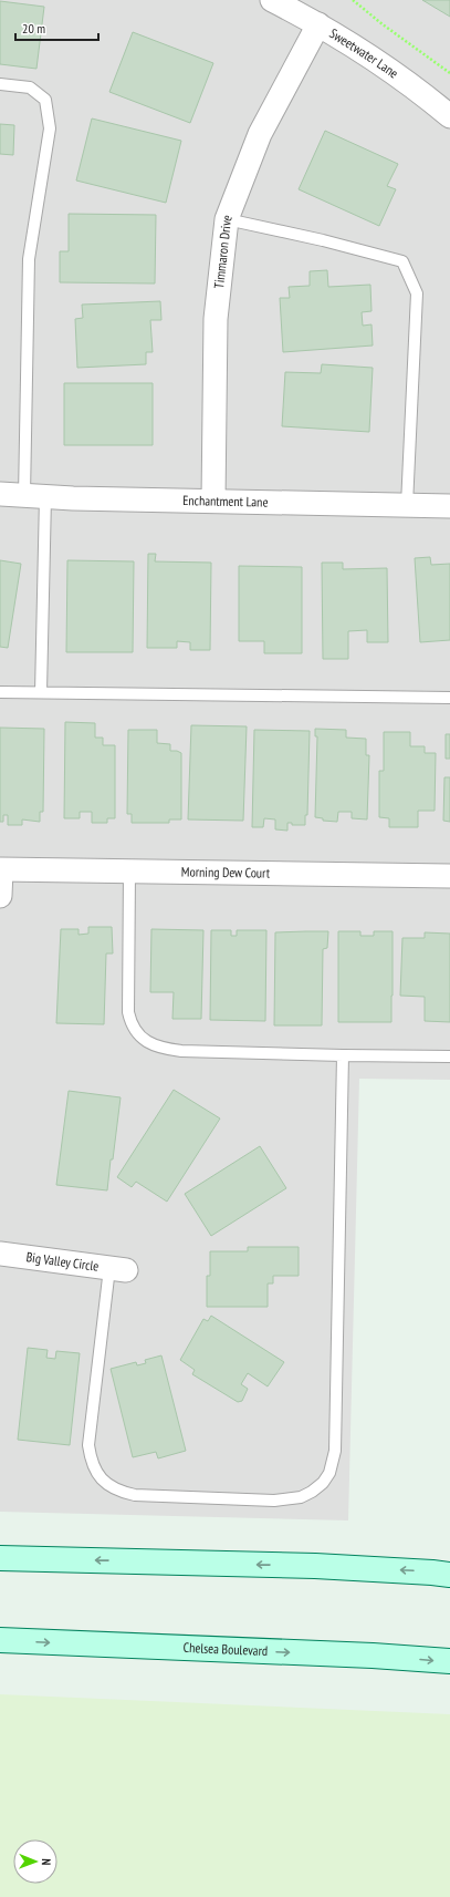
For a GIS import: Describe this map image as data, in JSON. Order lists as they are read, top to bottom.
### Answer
{
  "streets": {
    "main road": ["Chelsea Boulevard"],
    "street": [
      "Sweetwater Lane",
      "Timmaron Drive",
      "Enchantment Lane",
      "Morning Dew Court",
      "Big Valley Circle"
    ]
  },
  "crossings": [
    ["Sweetwater Lane", "Timmaron Drive"],
    ["Timmaron Drive", "Enchantment Lane"]
  ],
  "scale_bar": "20 m",
  "north": "right"
}
